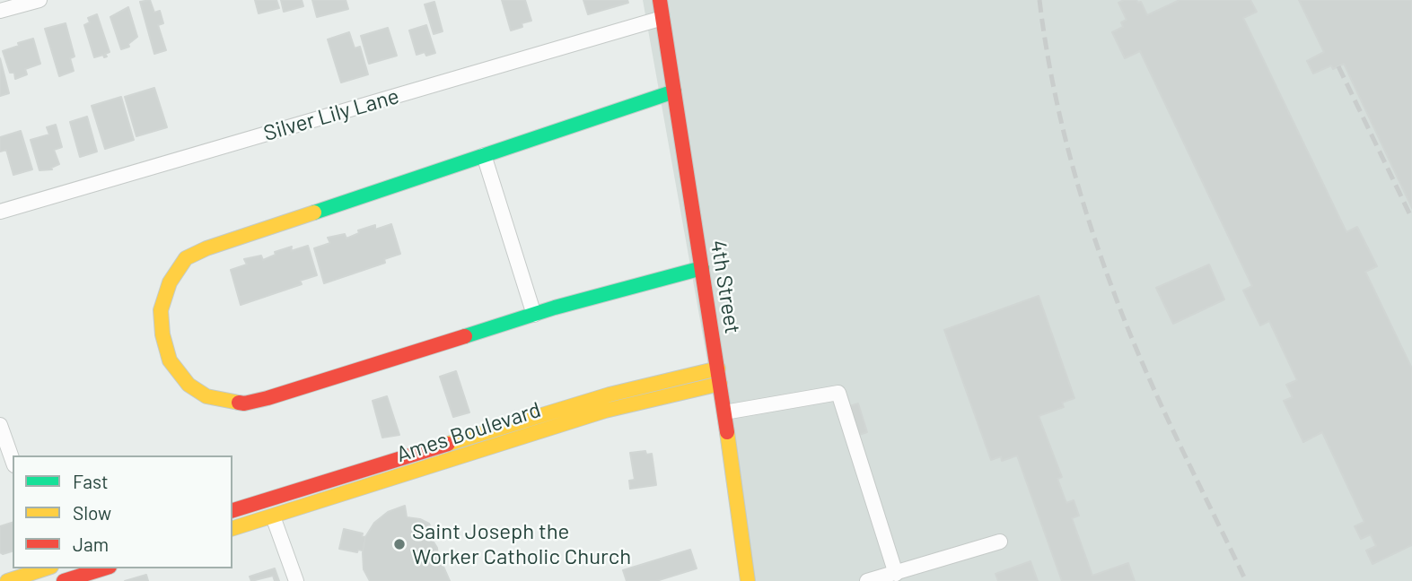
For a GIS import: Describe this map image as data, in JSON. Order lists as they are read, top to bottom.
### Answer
{
  "streets": {
    "street": ["Silver Lily Lane", "4th Street", "Ames Boulevard"]
  },
  "crossings": [
    ["Silver Lily Lane", "4th Street"],
    ["4th Street", "Ames Boulevard"]
  ],
  "places": ["Saint Joseph the Worker Catholic Church"],
  "legend": ["Fast", "Slow", "Jam"]
}
